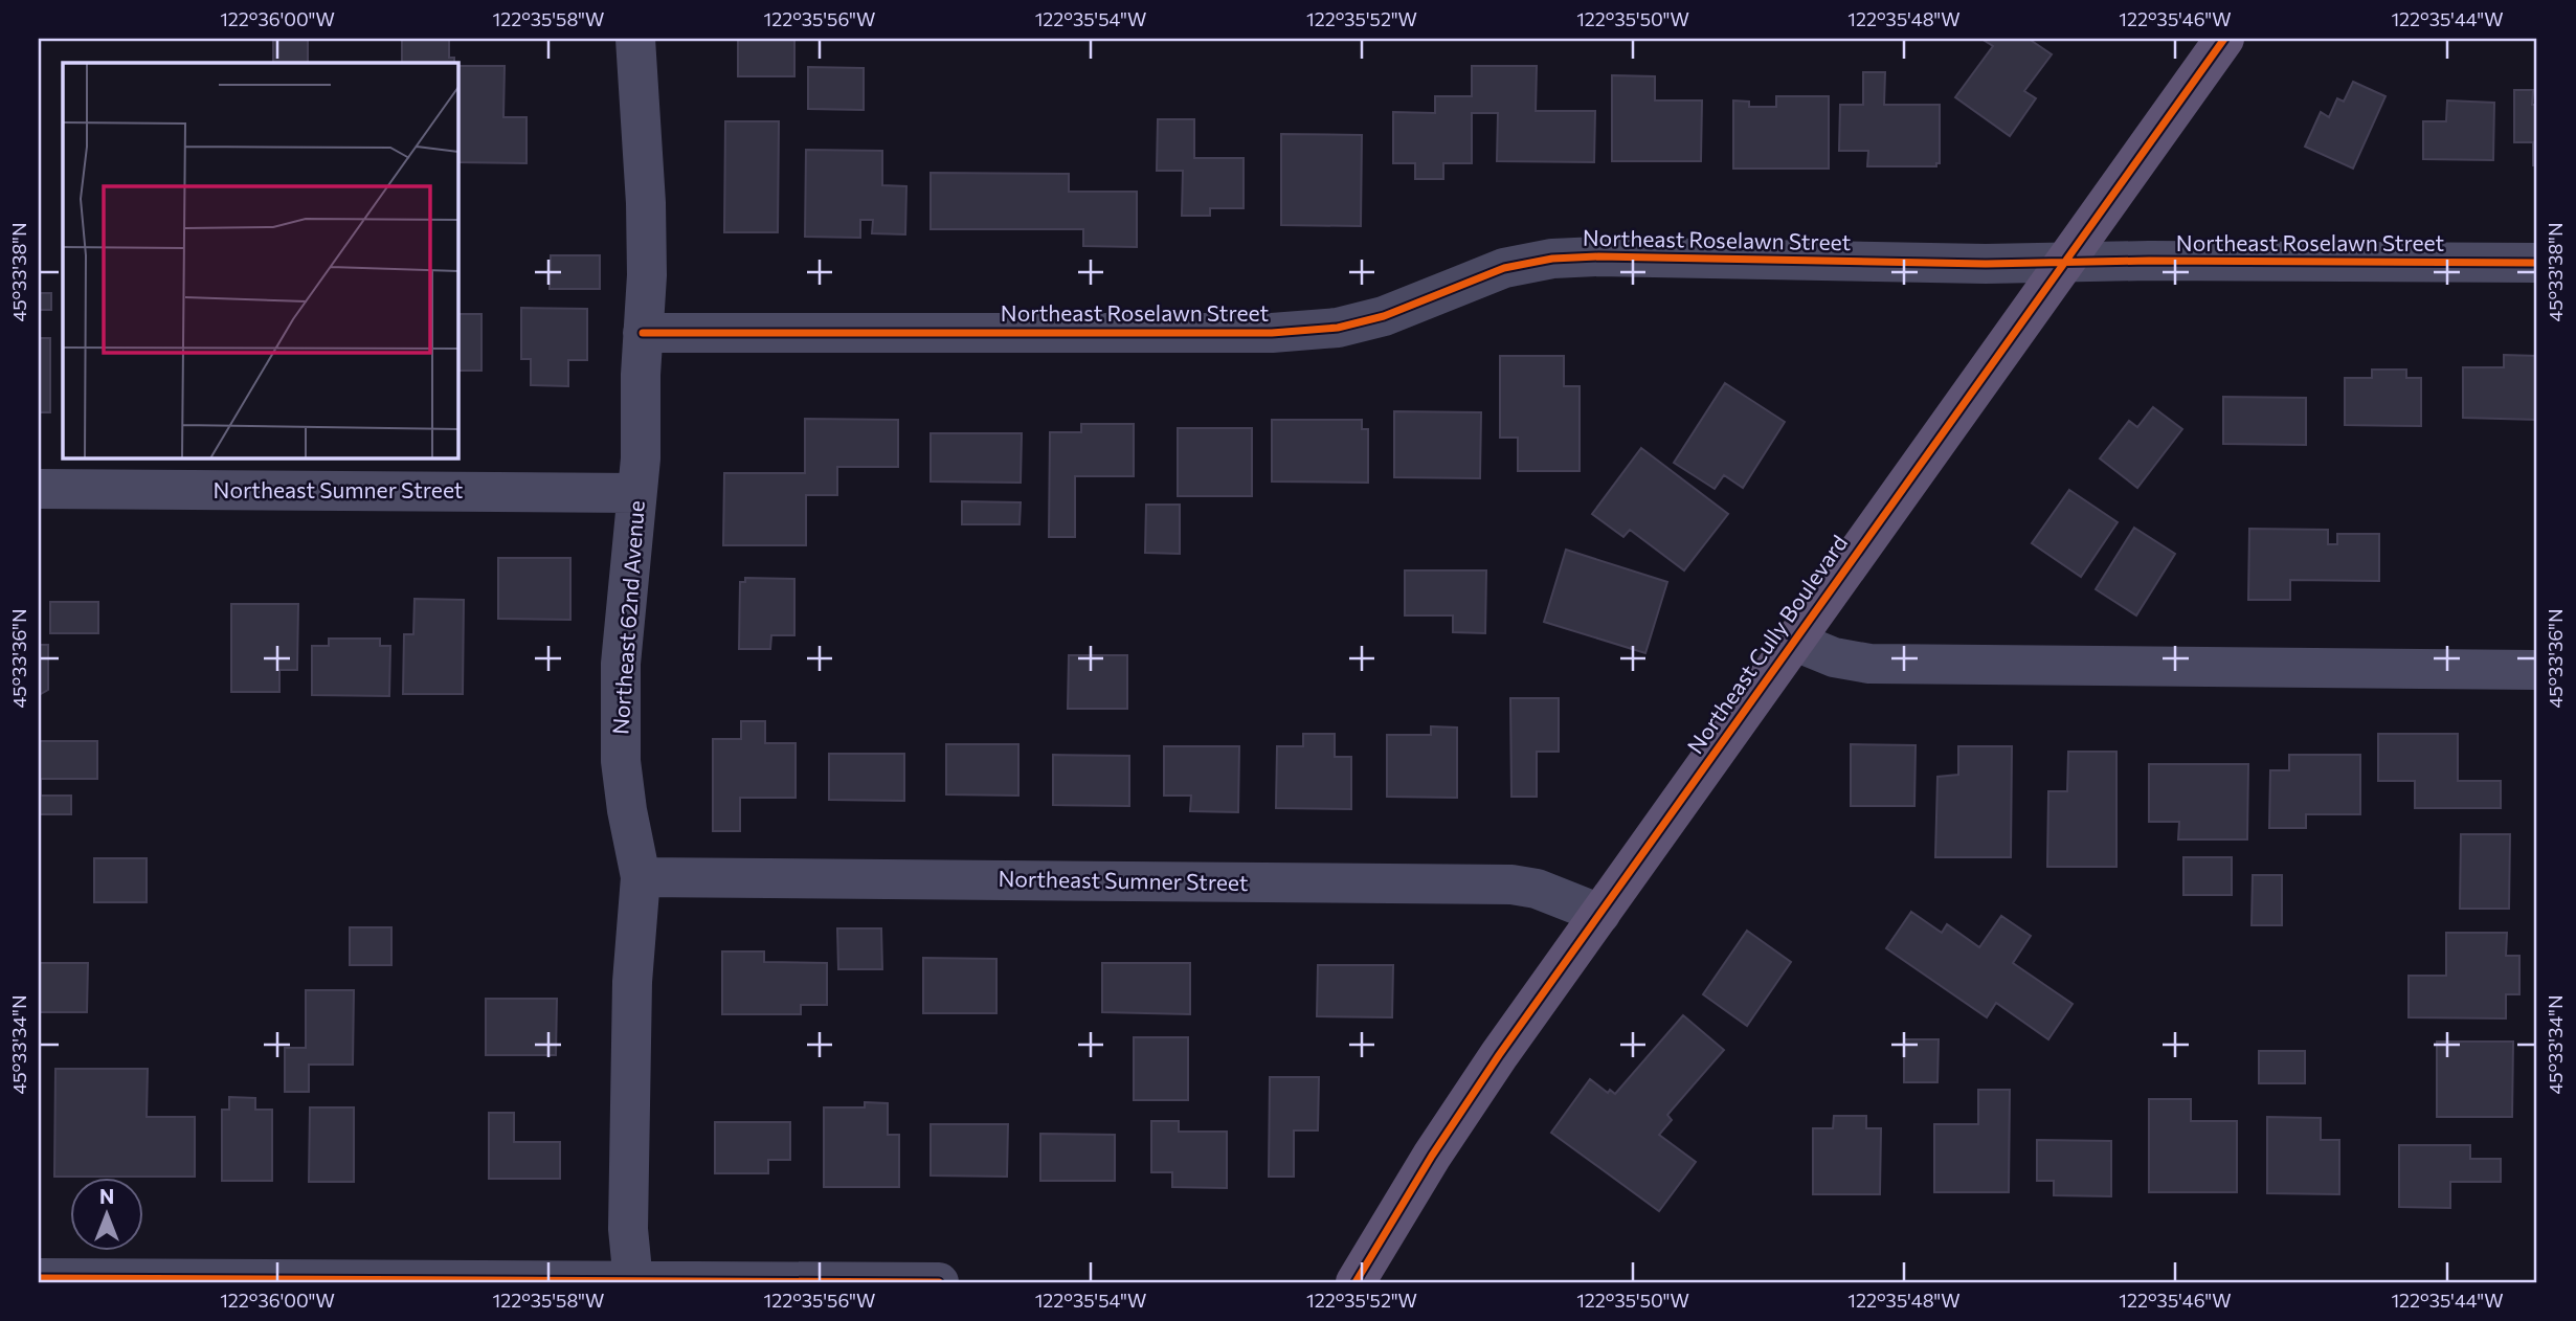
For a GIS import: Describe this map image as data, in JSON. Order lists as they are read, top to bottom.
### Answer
{
  "streets": {
    "main road": ["Northeast Cully Boulevard"],
    "street": ["Northeast Roselawn Street", "Northeast Sumner Street", "Northeast 62nd Avenue"]
  },
  "crossings": [
    ["Northeast Roselawn Street", "Northeast 62nd Avenue"],
    ["Northeast Roselawn Street", "Northeast Cully Boulevard"],
    ["Northeast Sumner Street", "Northeast 62nd Avenue"],
    ["Northeast Sumner Street", "Northeast Cully Boulevard"]
  ],
  "north": "top",
  "coordinates": [
    "122°36'00\"W",
    "122°35'58\"W",
    "122°35'56\"W",
    "122°35'54\"W",
    "122°35'52\"W",
    "122°35'50\"W",
    "122°35'48\"W",
    "122°35'46\"W",
    "122°35'44\"W",
    "45°33'38\"N",
    "45°33'36\"N",
    "45°33'34\"N"
  ]
}
